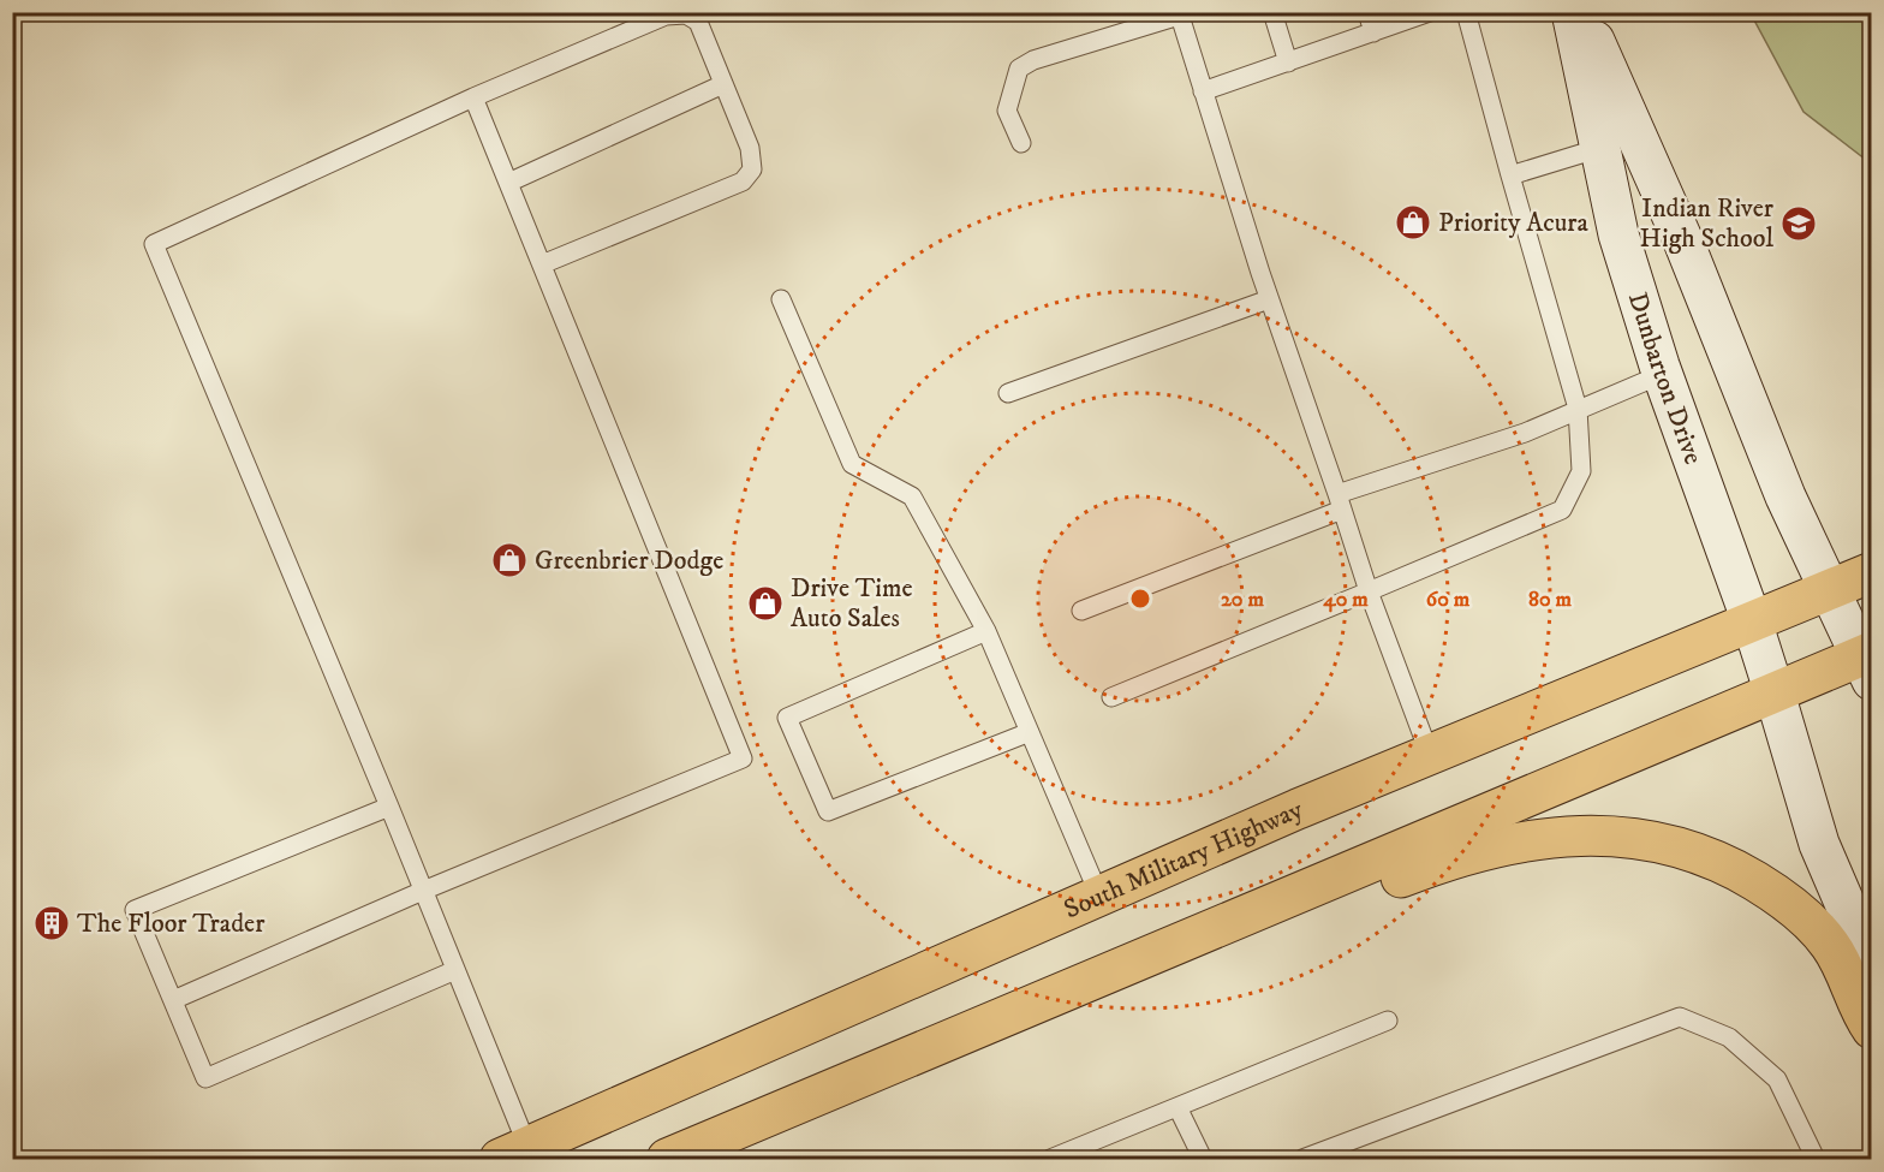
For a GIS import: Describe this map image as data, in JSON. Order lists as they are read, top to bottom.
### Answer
{
  "streets": {
    "main road": ["South Military Highway"],
    "street": ["Dunbarton Drive"]
  },
  "crossings": [
    ["Dunbarton Drive", "South Military Highway"]
  ],
  "places": {
    "shop": ["Priority Acura", "Greenbrier Dodge", "Drive Time Auto Sales"],
    "school or university": ["Indian River High School"],
    "building": ["The Floor Trader"]
  },
  "rings": [
    "20 m",
    "40 m",
    "60 m",
    "80 m"
  ]
}
